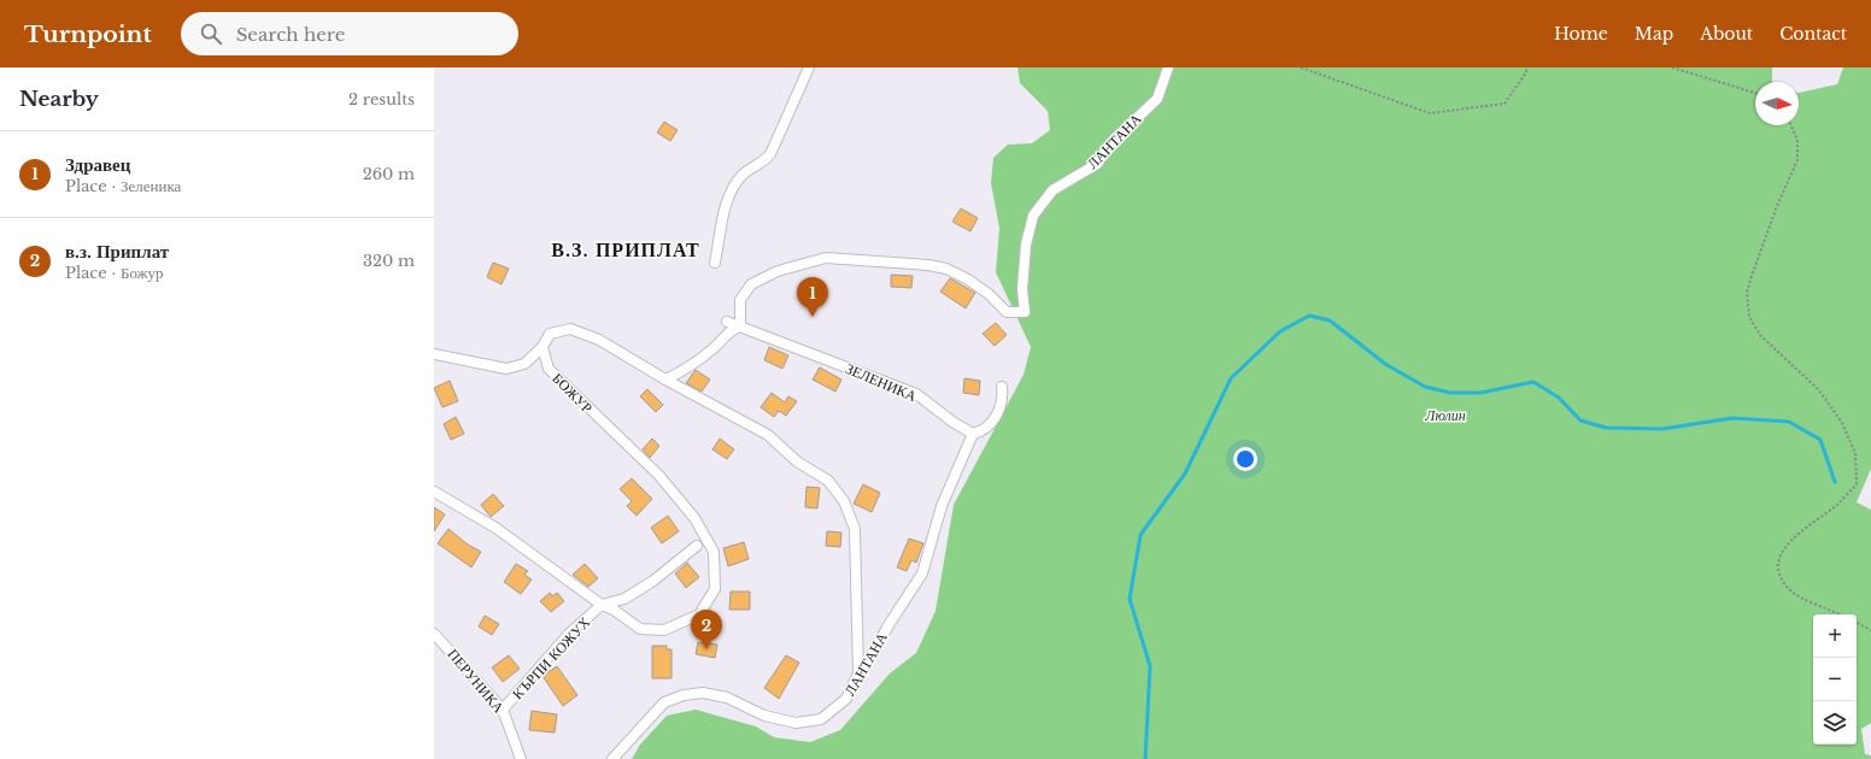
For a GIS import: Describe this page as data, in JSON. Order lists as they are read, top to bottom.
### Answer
{
  "streets": {
    "street": [
      "ЛАНТАНА",
      "ЗЕЛЕНИКА",
      "БОЖУР",
      "КЪРПИ КОЖУХ",
      "ПЕРУНИКА"
    ]
  },
  "crossings": [
    ["ЛАНТАНА", "ЗЕЛЕНИКА"],
    ["БОЖУР", "КЪРПИ КОЖУХ"],
    ["КЪРПИ КОЖУХ", "ПЕРУНИКА"]
  ],
  "districts": ["В.З. ПРИПЛАТ"],
  "parks": ["Люлин"],
  "north": "right",
  "page": {
    "header": "Turnpoint",
    "search": "Search here",
    "nav": [
      "Home",
      "Map",
      "About",
      "Contact"
    ],
    "heading": ["Nearby", "2 results"],
    "list": [
      {
        "mark": "1",
        "name": "Здравец",
        "note": "Place · Зеленика",
        "value": "260 m"
      },
      {
        "mark": "2",
        "name": "в.з. Приплат",
        "note": "Place · Божур",
        "value": "320 m"
      }
    ],
    "pins": ["1", "2"],
    "map_buttons": ["+", "−"]
  }
}
